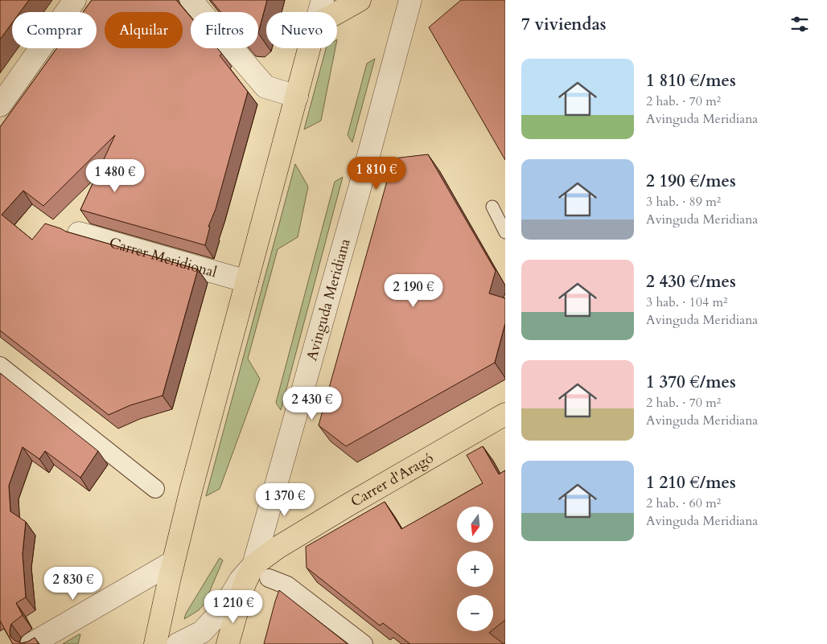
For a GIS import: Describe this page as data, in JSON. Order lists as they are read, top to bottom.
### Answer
{
  "streets": {
    "main road": ["Avinguda Meridiana", "Carrer d'Aragó"],
    "street": ["Carrer Meridional"]
  },
  "crossings": [
    ["Avinguda Meridiana", "Carrer d'Aragó"]
  ],
  "north": "bottom",
  "page": {
    "heading": "7 viviendas",
    "chip": [
      "Comprar",
      "Alquilar",
      "Filtros",
      "Nuevo"
    ],
    "list": [
      {
        "name": "1 810 €/mes",
        "note": "2 hab. · 70 m² · Avinguda Meridiana"
      },
      {
        "name": "2 190 €/mes",
        "note": "3 hab. · 89 m² · Avinguda Meridiana"
      },
      {
        "name": "2 430 €/mes",
        "note": "3 hab. · 104 m² · Avinguda Meridiana"
      },
      {
        "name": "1 370 €/mes",
        "note": "2 hab. · 70 m² · Avinguda Meridiana"
      },
      {
        "name": "1 210 €/mes",
        "note": "2 hab. · 60 m² · Avinguda Meridiana"
      }
    ],
    "price": [
      "1 810 €",
      "1 480 €",
      "2 190 €",
      "2 430 €",
      "1 370 €",
      "2 830 €",
      "1 210 €"
    ],
    "map_buttons": ["+", "−"]
  }
}
